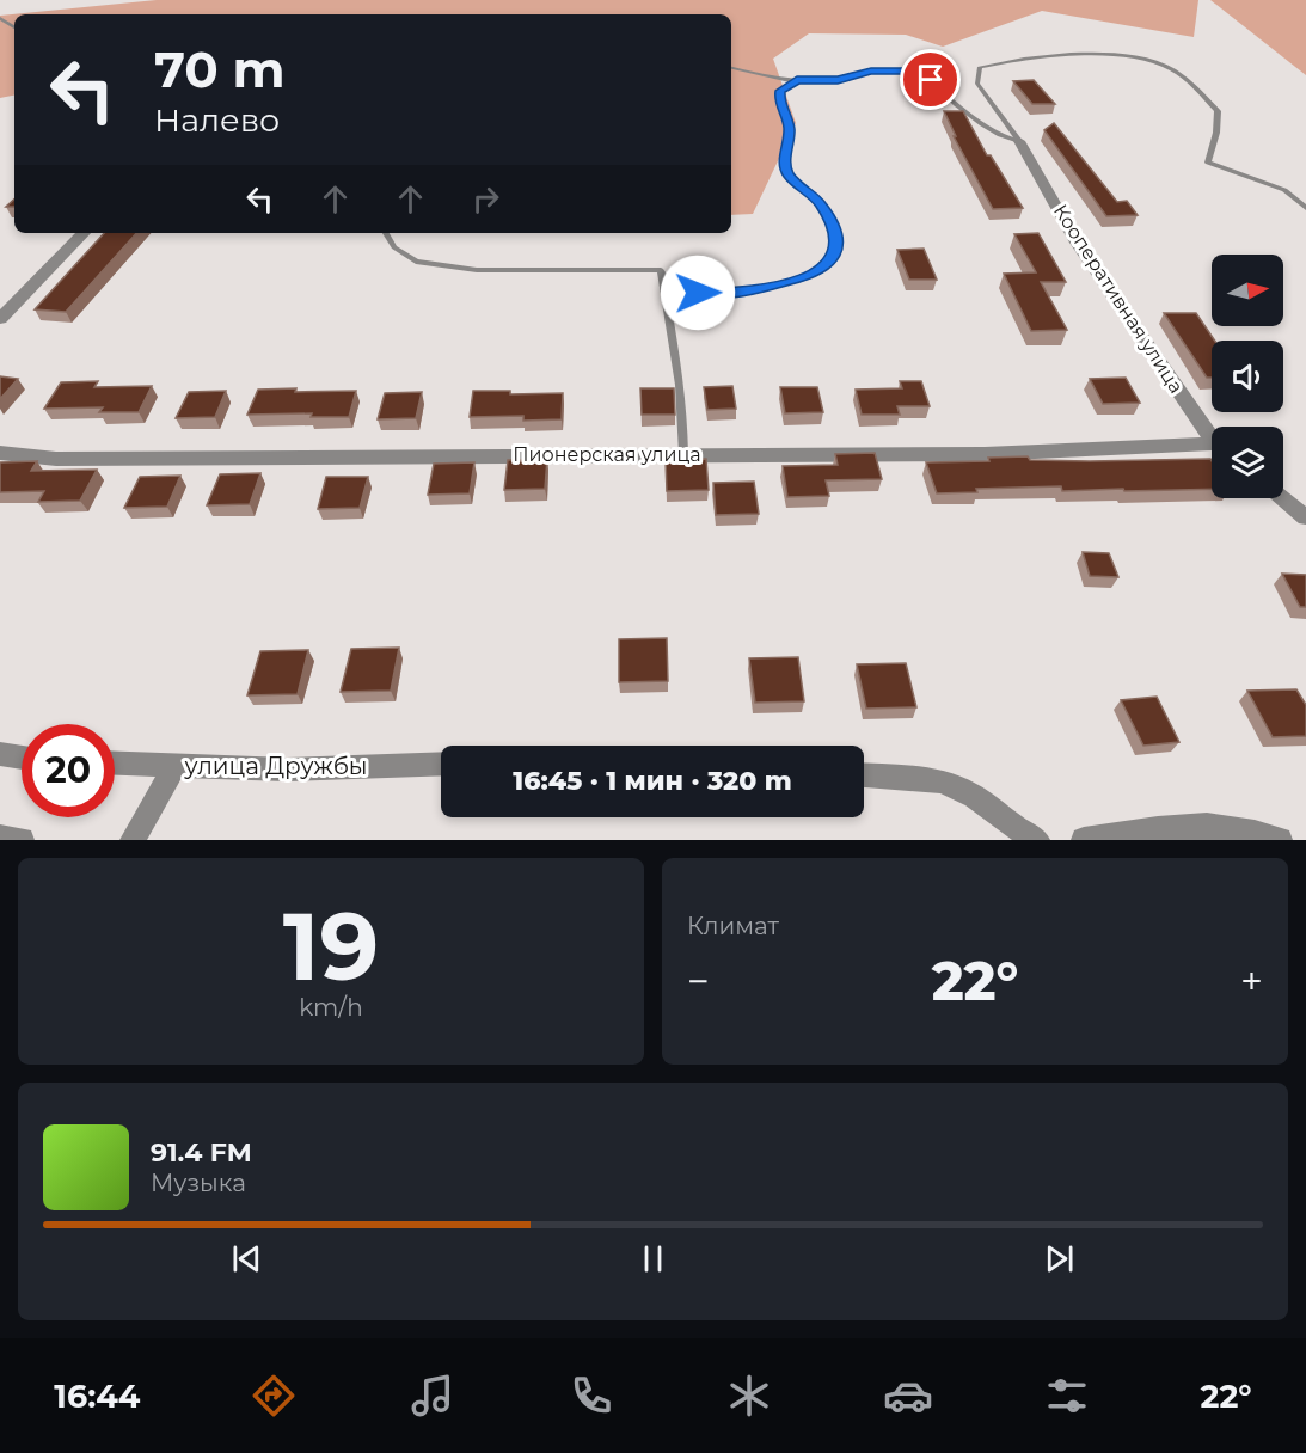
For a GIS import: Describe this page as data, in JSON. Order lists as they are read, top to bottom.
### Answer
{
  "streets": {
    "street": ["Кооперативная улица", "Пионерская улица", "улица Дружбы"]
  },
  "north": "right",
  "page": {
    "turn": ["70 m", "Налево"],
    "limit": "20",
    "trip": "16:45 · 1 мин · 320 m",
    "tile": [
      ["19", "km/h"],
      "Климат"
    ],
    "heat": ["−", "22°", "+"],
    "song": ["91.4 FM", "Музыка"],
    "tabs": ["16:44", "22°"]
  }
}
